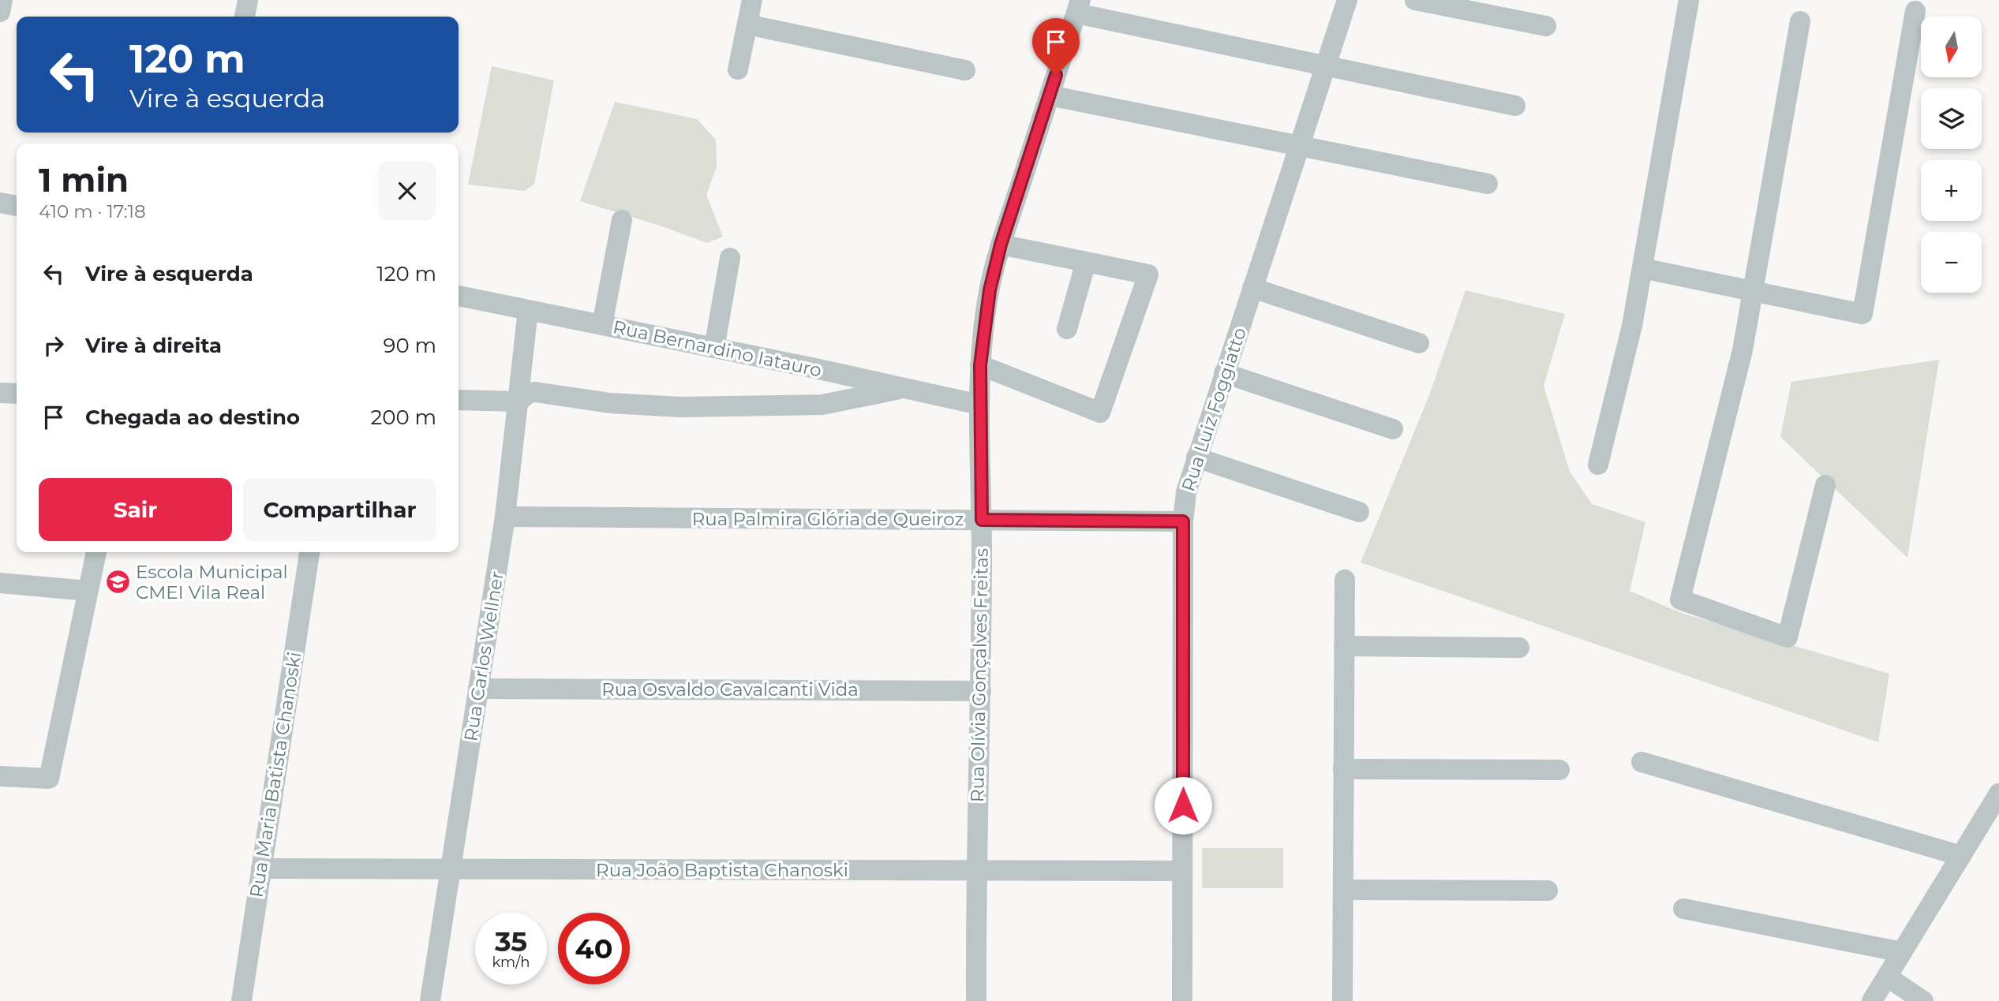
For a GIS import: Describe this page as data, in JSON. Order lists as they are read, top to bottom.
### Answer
{
  "streets": {
    "street": [
      "Rua Bernardino Iatauro",
      "Rua Luiz Foggiatto",
      "Rua Palmira Glória de Queiroz",
      "Rua Carlos Wellner",
      "Rua Olívia Gonçalves Freitas",
      "Rua Osvaldo Cavalcanti Vida",
      "Rua Maria Batista Chanoski",
      "Rua João Baptista Chanoski"
    ]
  },
  "crossings": [
    ["Rua Bernardino Iatauro", "Rua Carlos Wellner"],
    ["Rua Bernardino Iatauro", "Rua Olívia Gonçalves Freitas"],
    ["Rua Luiz Foggiatto", "Rua Palmira Glória de Queiroz"],
    ["Rua Luiz Foggiatto", "Rua João Baptista Chanoski"],
    ["Rua Palmira Glória de Queiroz", "Rua Carlos Wellner"],
    ["Rua Palmira Glória de Queiroz", "Rua Olívia Gonçalves Freitas"],
    ["Rua Carlos Wellner", "Rua Osvaldo Cavalcanti Vida"],
    ["Rua Carlos Wellner", "Rua João Baptista Chanoski"],
    ["Rua Olívia Gonçalves Freitas", "Rua Osvaldo Cavalcanti Vida"],
    ["Rua Olívia Gonçalves Freitas", "Rua João Baptista Chanoski"],
    ["Rua Maria Batista Chanoski", "Rua João Baptista Chanoski"]
  ],
  "places": {
    "school or university": ["Escola Municipal CMEI Vila Real"]
  },
  "north": "bottom",
  "page": {
    "map_buttons": ["+", "−"],
    "turn": ["120 m", "Vire à esquerda"],
    "heading": ["1 min", "410 m · 17:18"],
    "list": [
      {
        "name": "Vire à esquerda",
        "value": "120 m"
      },
      {
        "name": "Vire à direita",
        "value": "90 m"
      },
      {
        "name": "Chegada ao destino",
        "value": "200 m"
      }
    ],
    "buttons": ["Sair", "Compartilhar"],
    "speed": "35 km/h",
    "limit": "40"
  }
}
